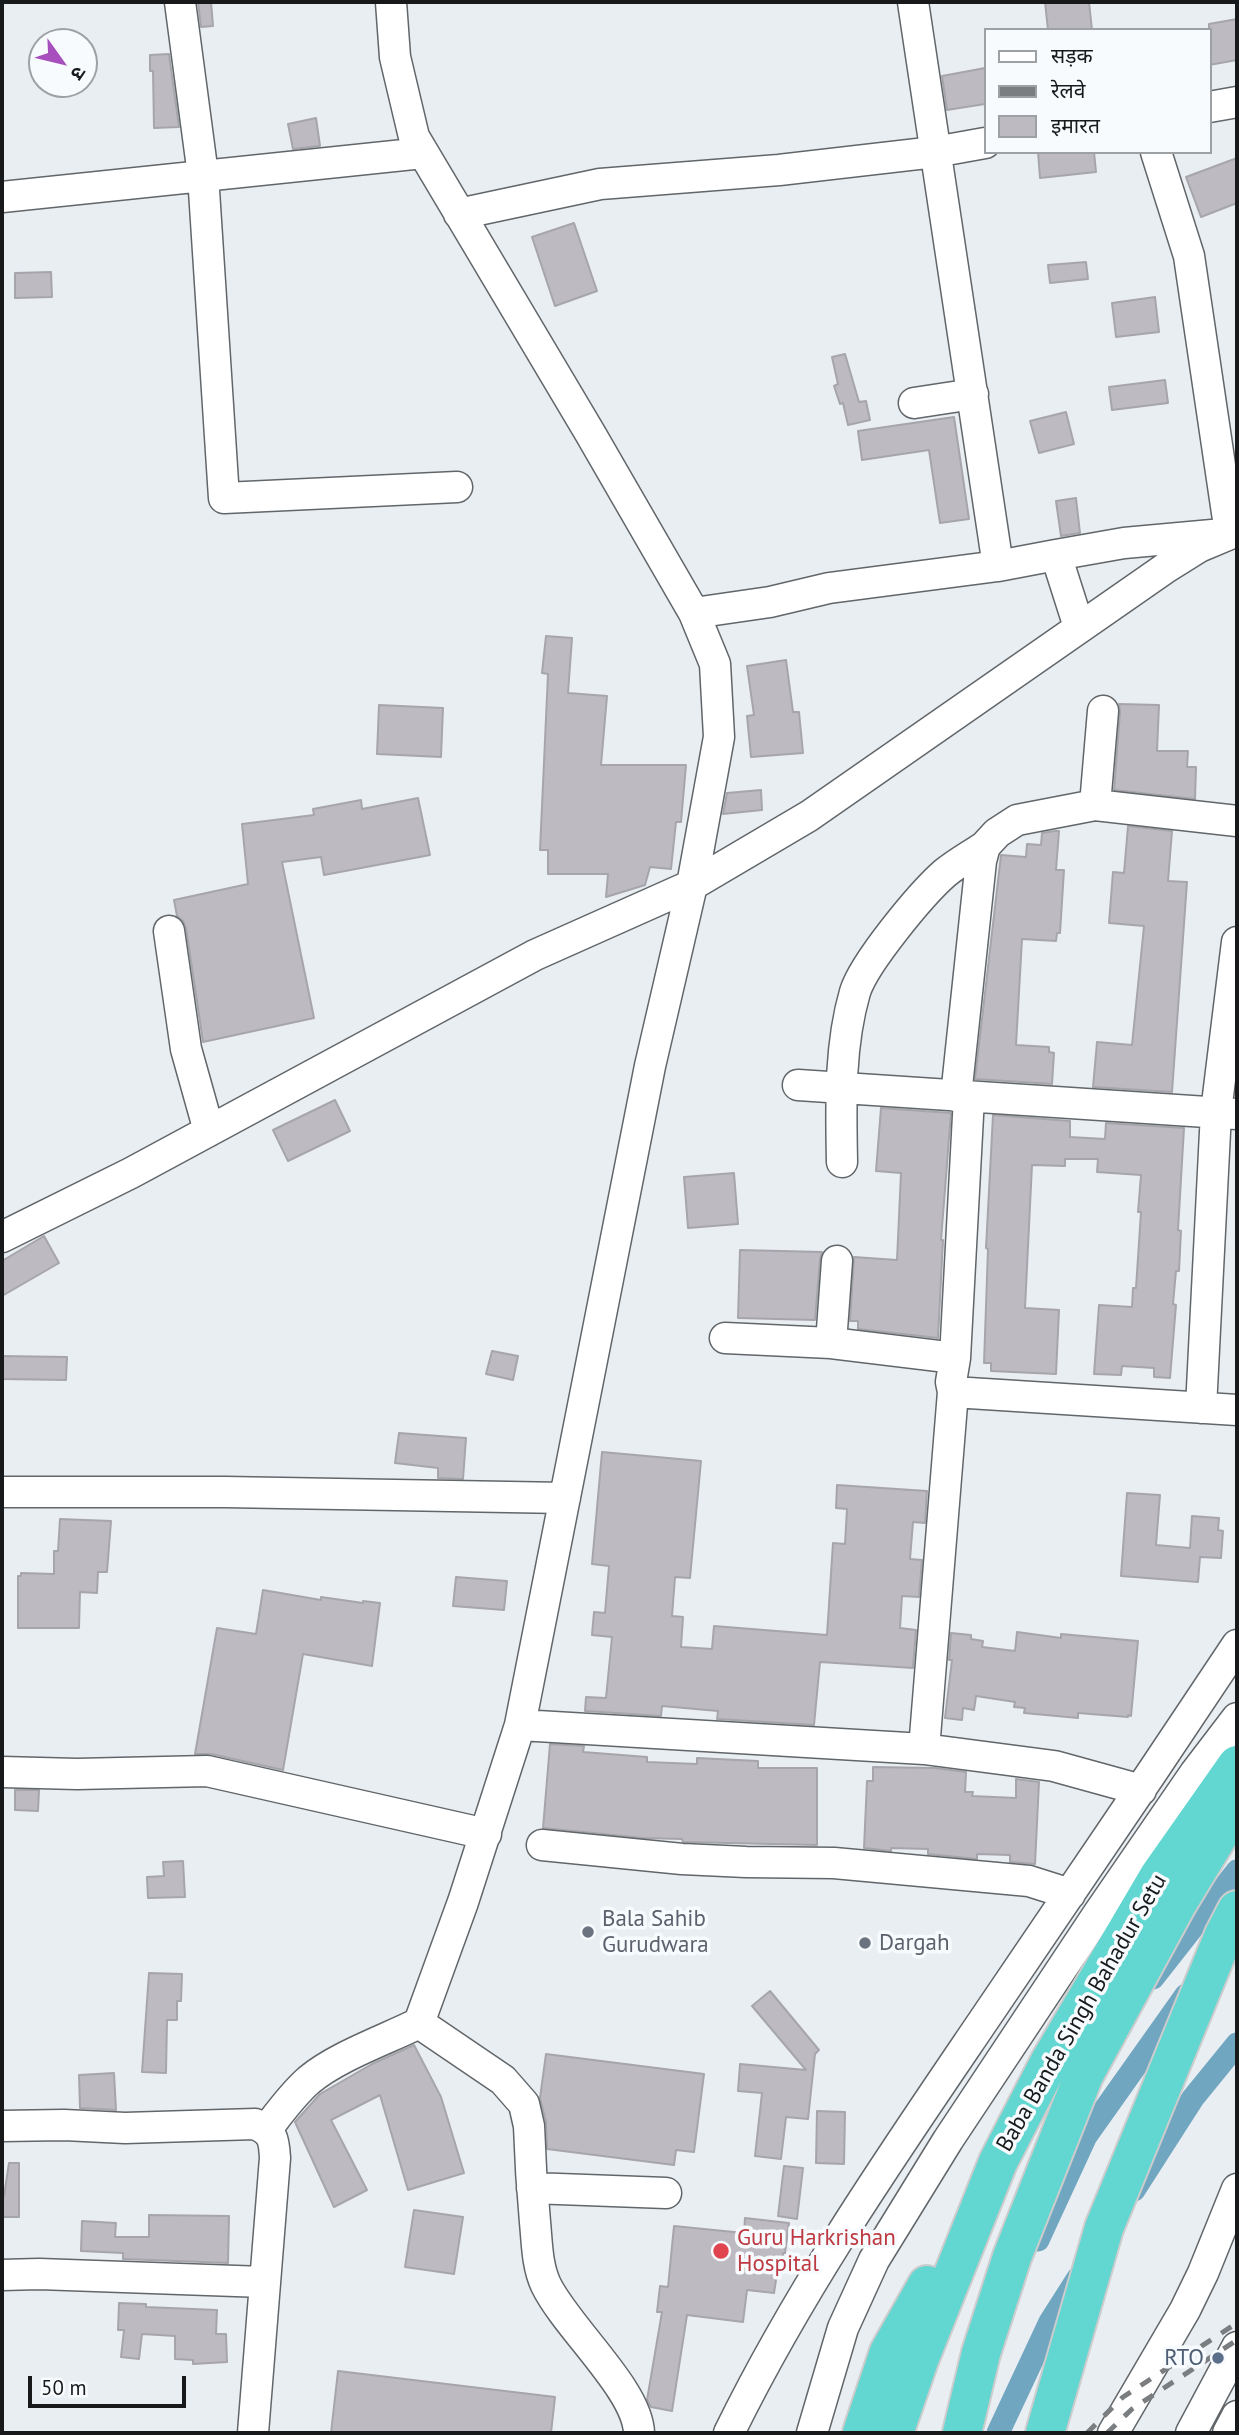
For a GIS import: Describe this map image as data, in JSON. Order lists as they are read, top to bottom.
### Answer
{
  "streets": {
    "highway": ["Baba Banda Singh Bahadur Setu"]
  },
  "places": [
    "Bala Sahib Gurudwara",
    "Dargah",
    "Guru Harkrishan Hospital",
    "RTO"
  ],
  "legend": ["सड़क", "रेलवे", "इमारत"],
  "scale_bar": "50 m",
  "north": "bottom right"
}
